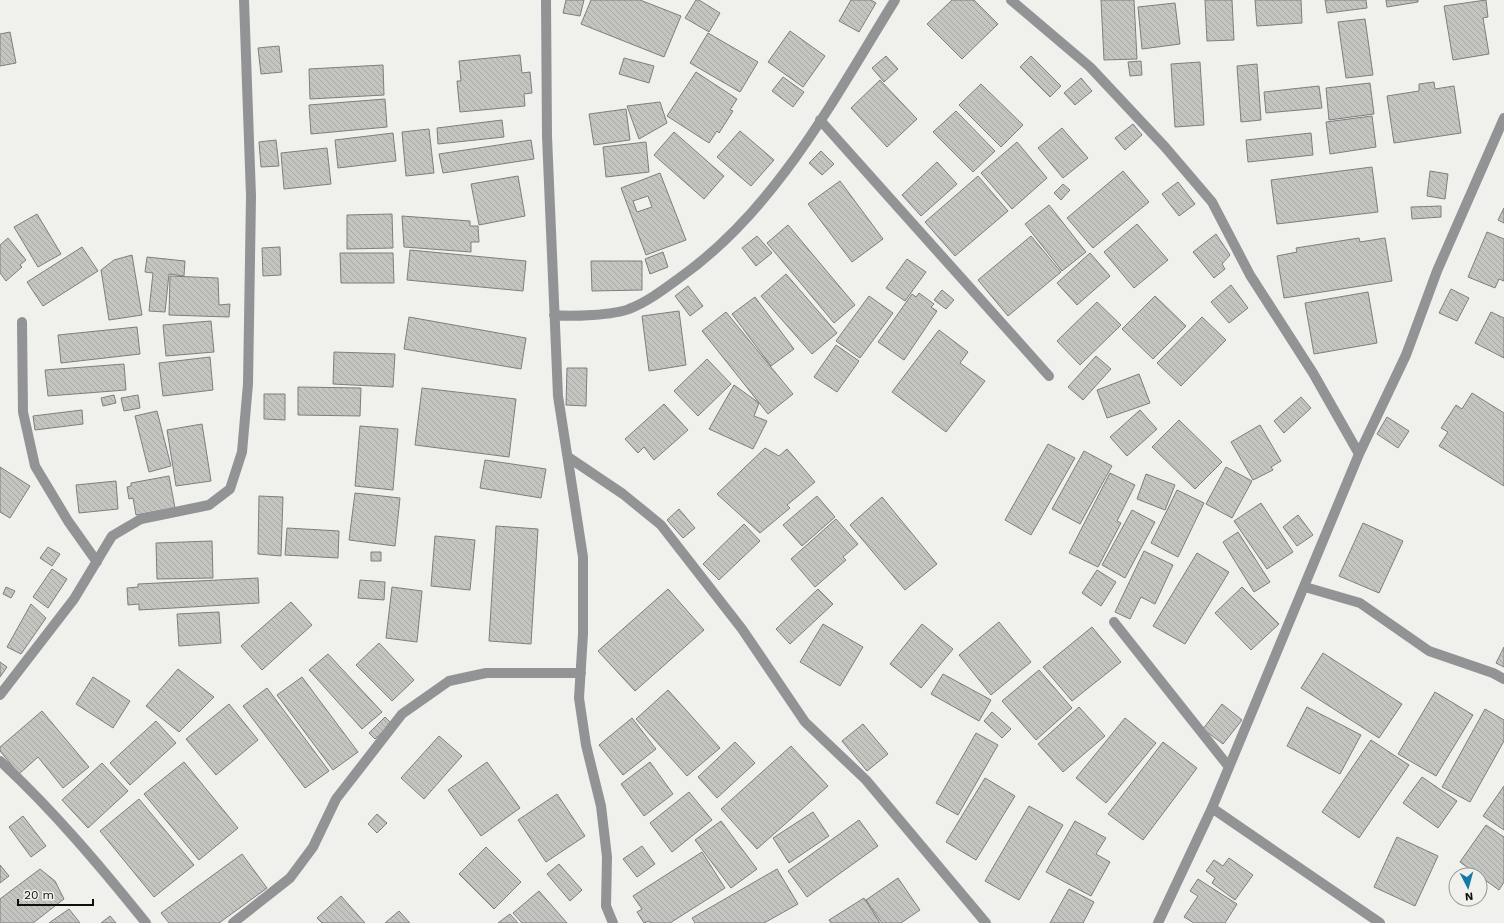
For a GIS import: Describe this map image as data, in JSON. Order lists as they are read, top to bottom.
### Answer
{
  "scale_bar": "20 m",
  "north": "bottom"
}
